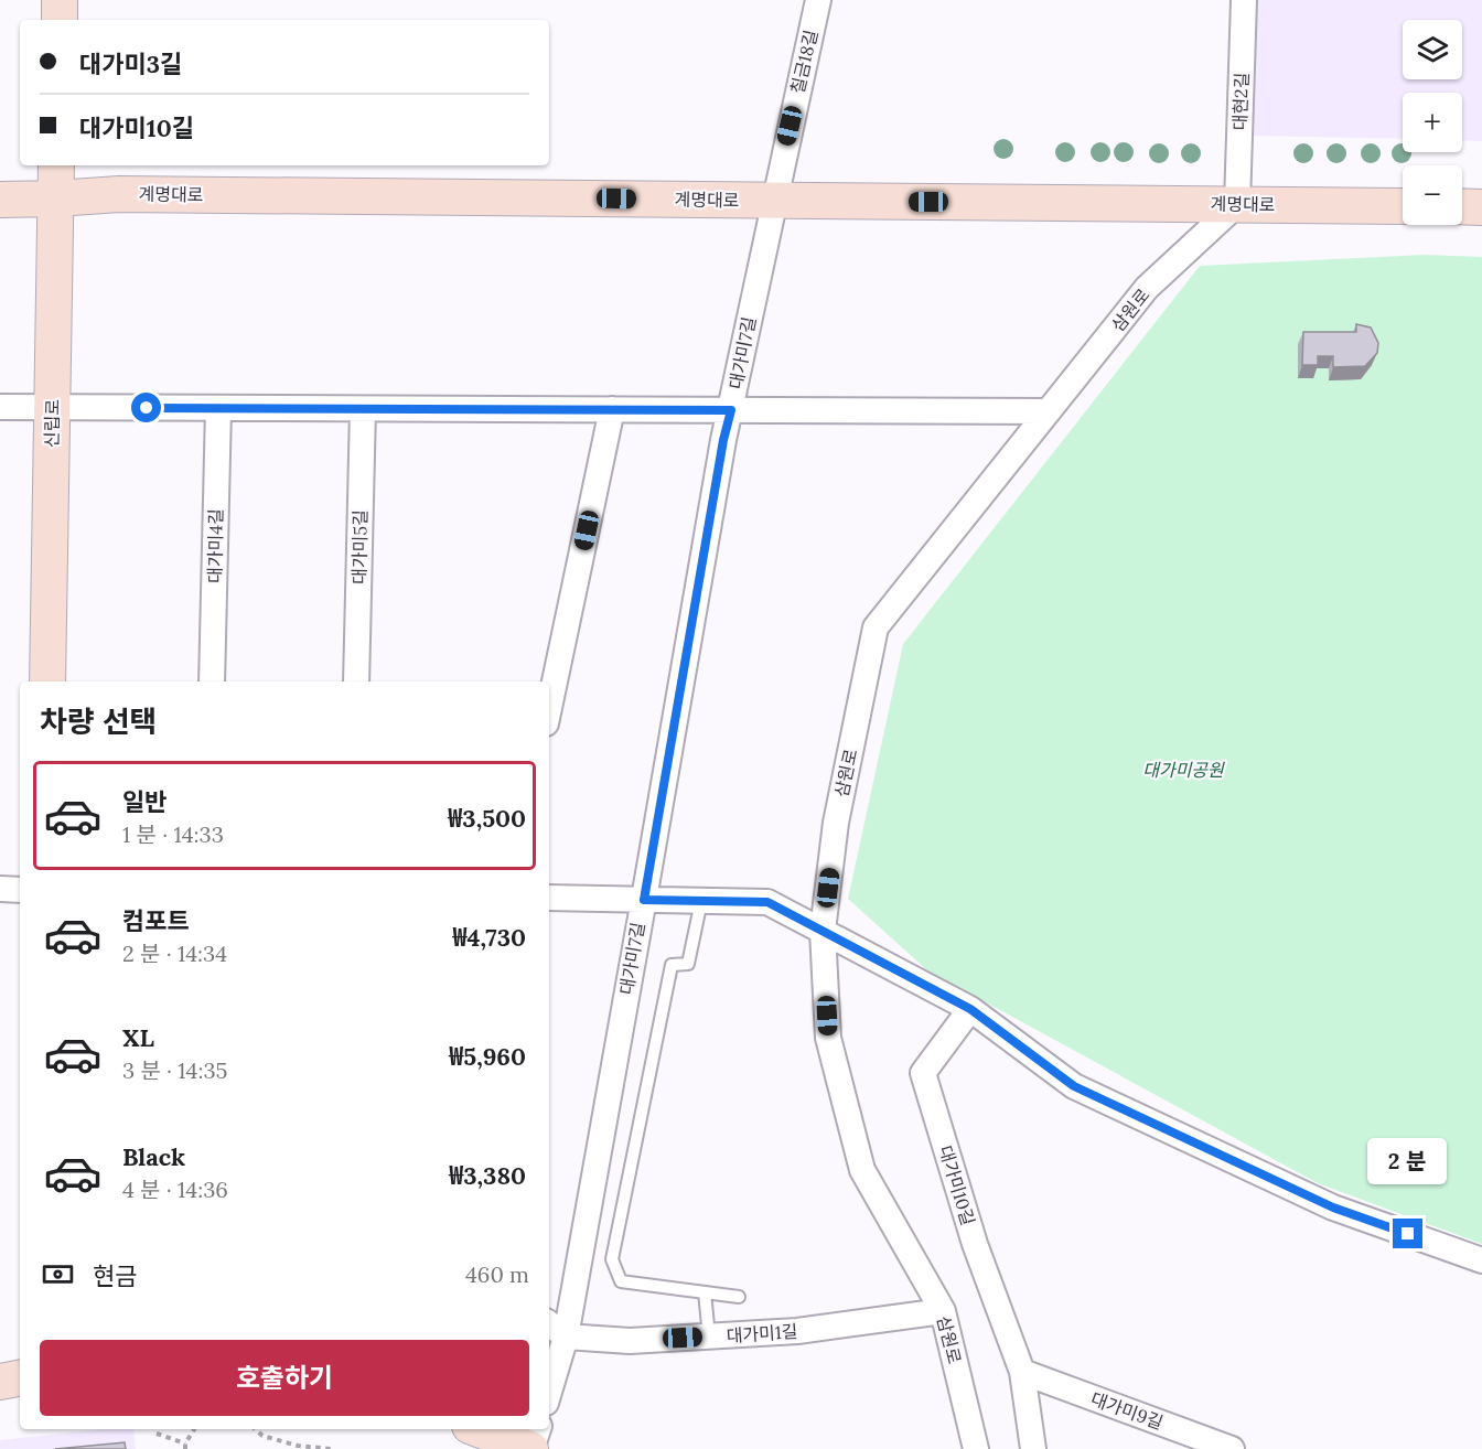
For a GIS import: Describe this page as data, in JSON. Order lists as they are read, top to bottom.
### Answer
{
  "streets": {
    "street": [
      "칠금18길",
      "대현2길",
      "계명대로",
      "삼원로",
      "대가미7길",
      "신립로",
      "대가미4길",
      "대가미5길",
      "대가미10길",
      "대가미1길",
      "대가미9길"
    ]
  },
  "crossings": [
    ["칠금18길", "계명대로"],
    ["칠금18길", "대가미7길"],
    ["대현2길", "계명대로"],
    ["대현2길", "삼원로"],
    ["계명대로", "삼원로"],
    ["계명대로", "대가미7길"],
    ["계명대로", "신립로"],
    ["삼원로", "대가미1길"],
    ["대가미7길", "대가미1길"],
    ["대가미10길", "대가미9길"]
  ],
  "parks": ["대가미공원"],
  "page": {
    "map_buttons": ["+", "−"],
    "banner": ["대가미3길", "대가미10길"],
    "heading": "차량 선택",
    "list": [
      {
        "name": "일반",
        "note": "1 분 · 14:33",
        "value": "₩3,500"
      },
      {
        "name": "컴포트",
        "note": "2 분 · 14:34",
        "value": "₩4,730"
      },
      {
        "name": "XL",
        "note": "3 분 · 14:35",
        "value": "₩5,960"
      },
      {
        "name": "Black",
        "note": "4 분 · 14:36",
        "value": "₩3,380"
      }
    ],
    "bubble": "2 분",
    "pay": ["현금", "460 m"],
    "buttons": "호출하기"
  }
}
